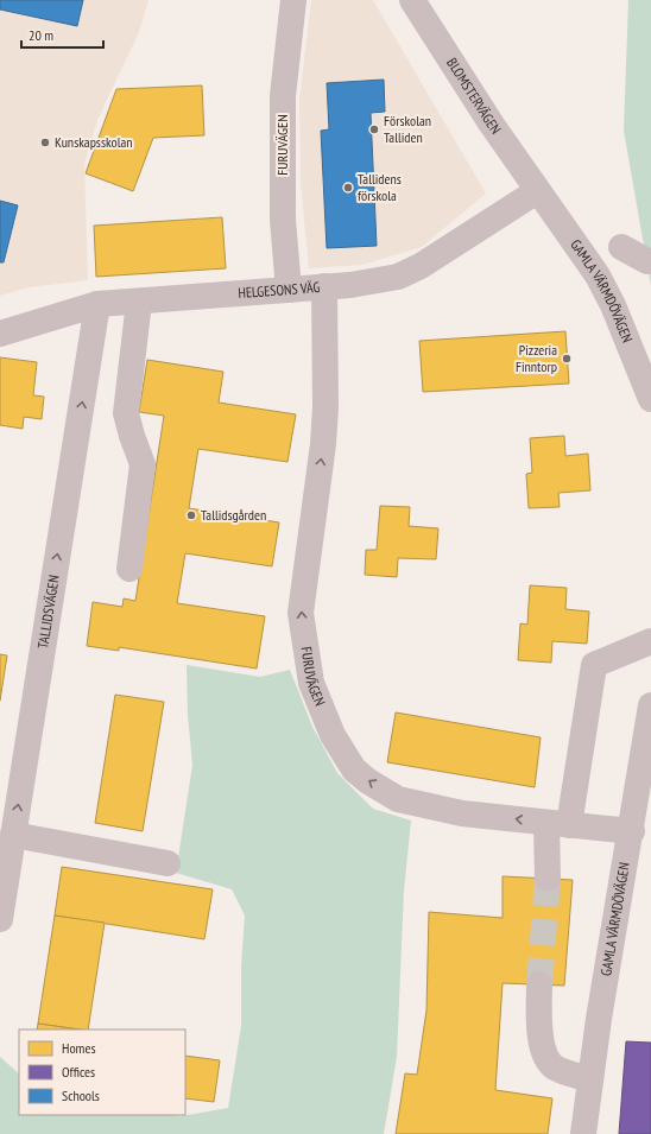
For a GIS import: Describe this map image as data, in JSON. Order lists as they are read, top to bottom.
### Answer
{
  "streets": {
    "street": [
      "BLOMSTERVÄGEN",
      "FURUVÄGEN",
      "HELGESONS VÄG",
      "GAMLA VÄRMDÖVÄGEN",
      "TALLIDSVÄGEN"
    ]
  },
  "crossings": [
    ["BLOMSTERVÄGEN", "HELGESONS VÄG"],
    ["BLOMSTERVÄGEN", "GAMLA VÄRMDÖVÄGEN"],
    ["FURUVÄGEN", "HELGESONS VÄG"],
    ["FURUVÄGEN", "GAMLA VÄRMDÖVÄGEN"],
    ["HELGESONS VÄG", "GAMLA VÄRMDÖVÄGEN"],
    ["HELGESONS VÄG", "TALLIDSVÄGEN"]
  ],
  "one_way": ["FURUVÄGEN"],
  "places": [
    "Förskolan Talliden",
    "Kunskapsskolan",
    "Tallidens förskola",
    "Pizzeria Finntorp",
    "Tallidsgården"
  ],
  "legend": ["Homes", "Offices", "Schools"],
  "scale_bar": "20 m"
}
